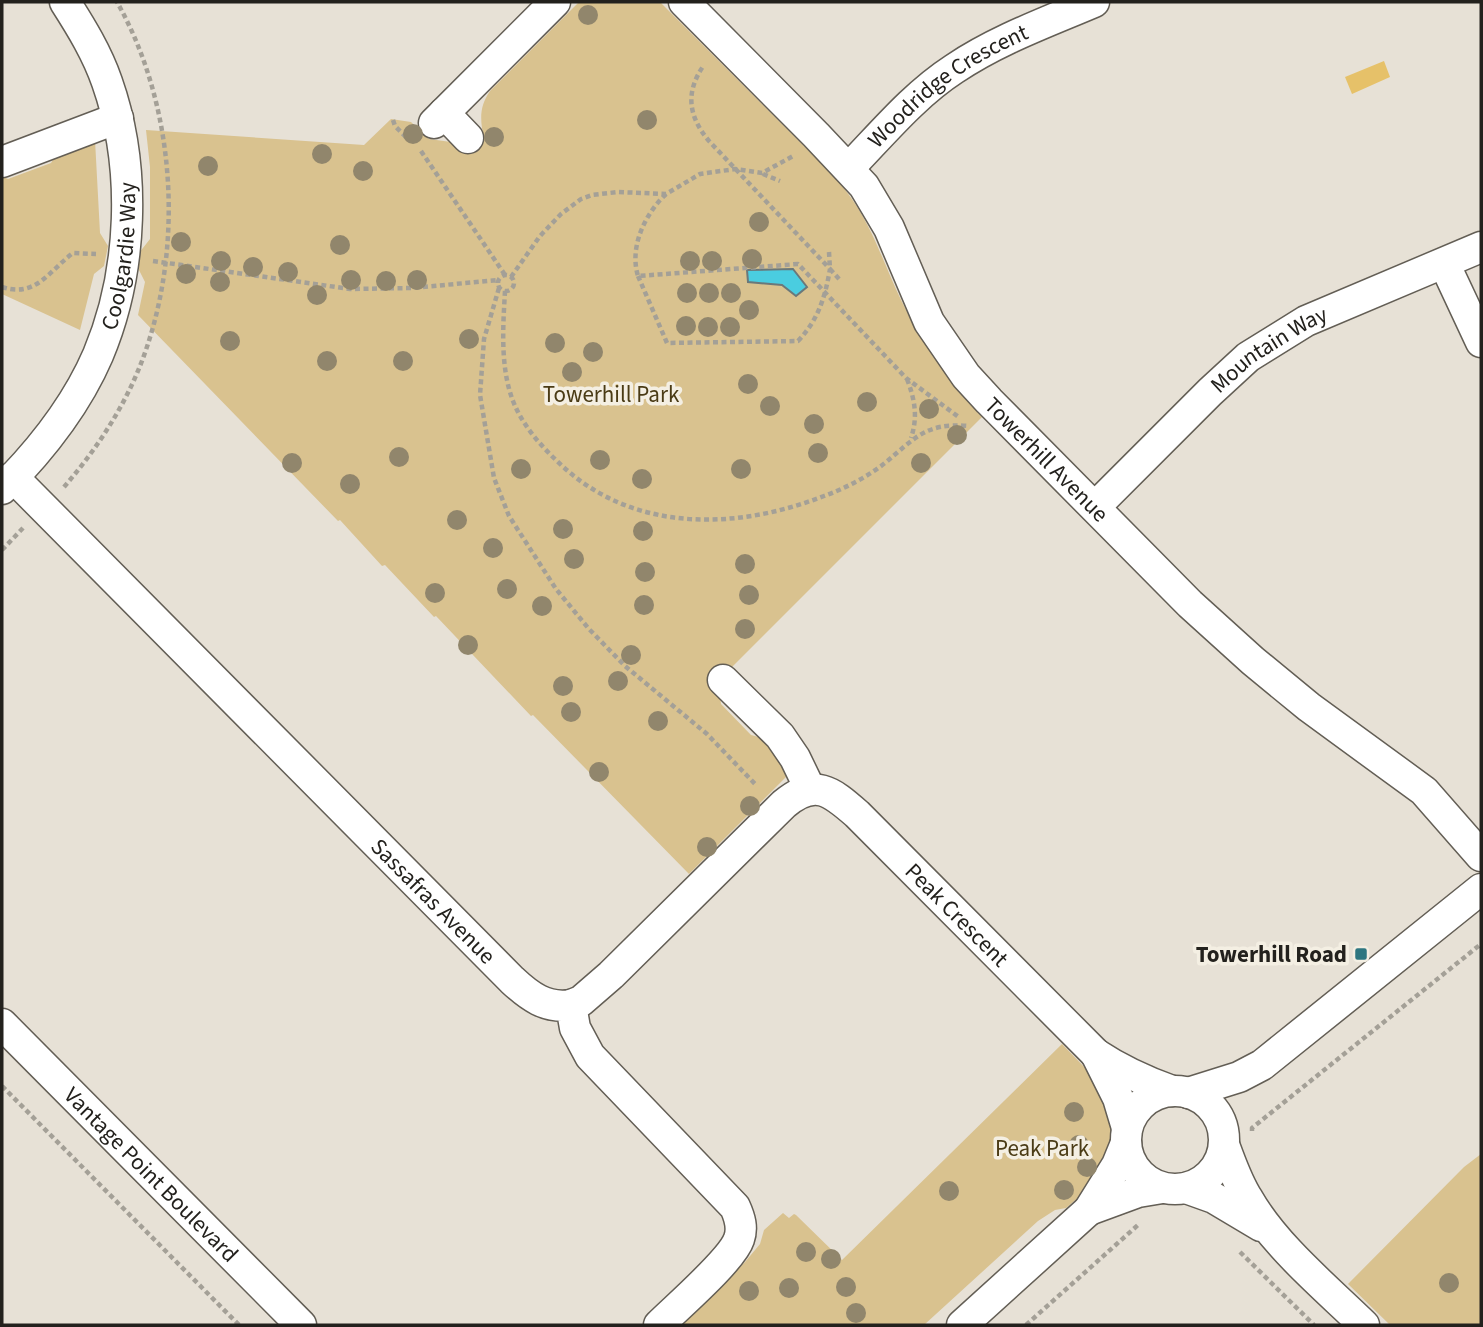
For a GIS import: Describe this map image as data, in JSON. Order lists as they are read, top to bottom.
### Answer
{
  "streets": {
    "street": [
      "Woodridge Crescent",
      "Coolgardie Way",
      "Mountain Way",
      "Towerhill Avenue",
      "Sassafras Avenue",
      "Peak Crescent",
      "Vantage Point Boulevard"
    ]
  },
  "crossings": [
    ["Woodridge Crescent", "Towerhill Avenue"],
    ["Coolgardie Way", "Sassafras Avenue"],
    ["Mountain Way", "Towerhill Avenue"]
  ],
  "parks": ["Towerhill Park", "Peak Park"],
  "places": {
    "transit": ["Towerhill Road"]
  }
}
